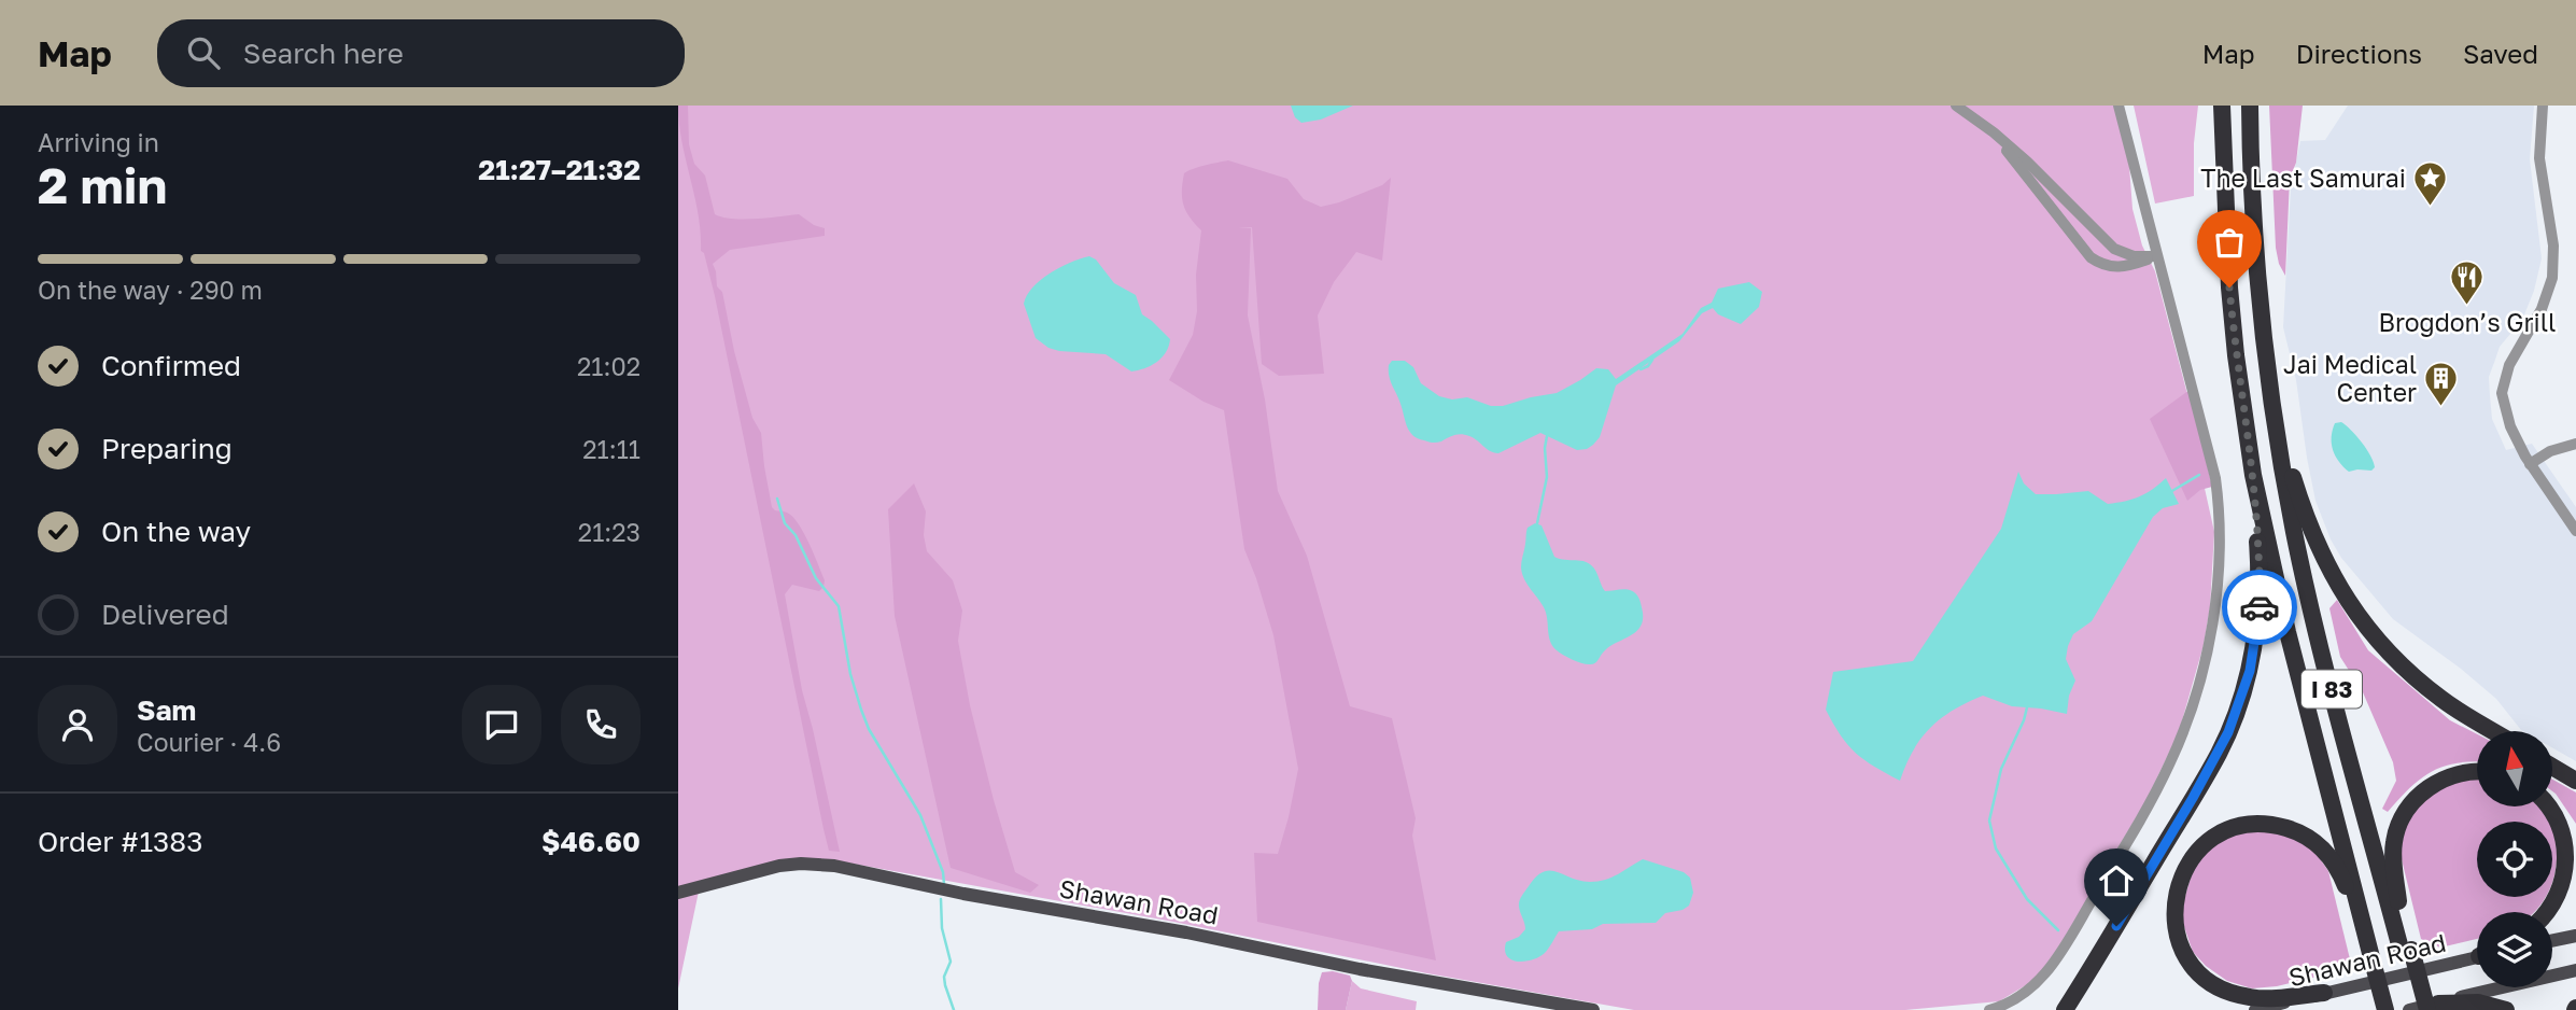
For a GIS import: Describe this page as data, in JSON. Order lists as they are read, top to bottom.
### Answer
{
  "streets": {
    "highway": ["I 83"],
    "main road": ["Shawan Road"]
  },
  "places": {
    "place": ["The Last Samurai"],
    "restaurant": ["Brogdon’s Grill"],
    "building": ["Jai Medical Center"]
  },
  "north": "top",
  "page": {
    "header": "Map",
    "search": "Search here",
    "nav": ["Map", "Directions", "Saved"],
    "heading": ["2 min", "Arriving in", "21:27–21:32"],
    "panel": [
      "Sam",
      "Courier · 4.6",
      "Order #1383",
      "$46.60"
    ],
    "bar": "On the way · 290 m",
    "list": [
      ["Confirmed", "21:02"],
      ["Preparing", "21:11"],
      ["On the way", "21:23"],
      "Delivered"
    ]
  }
}
